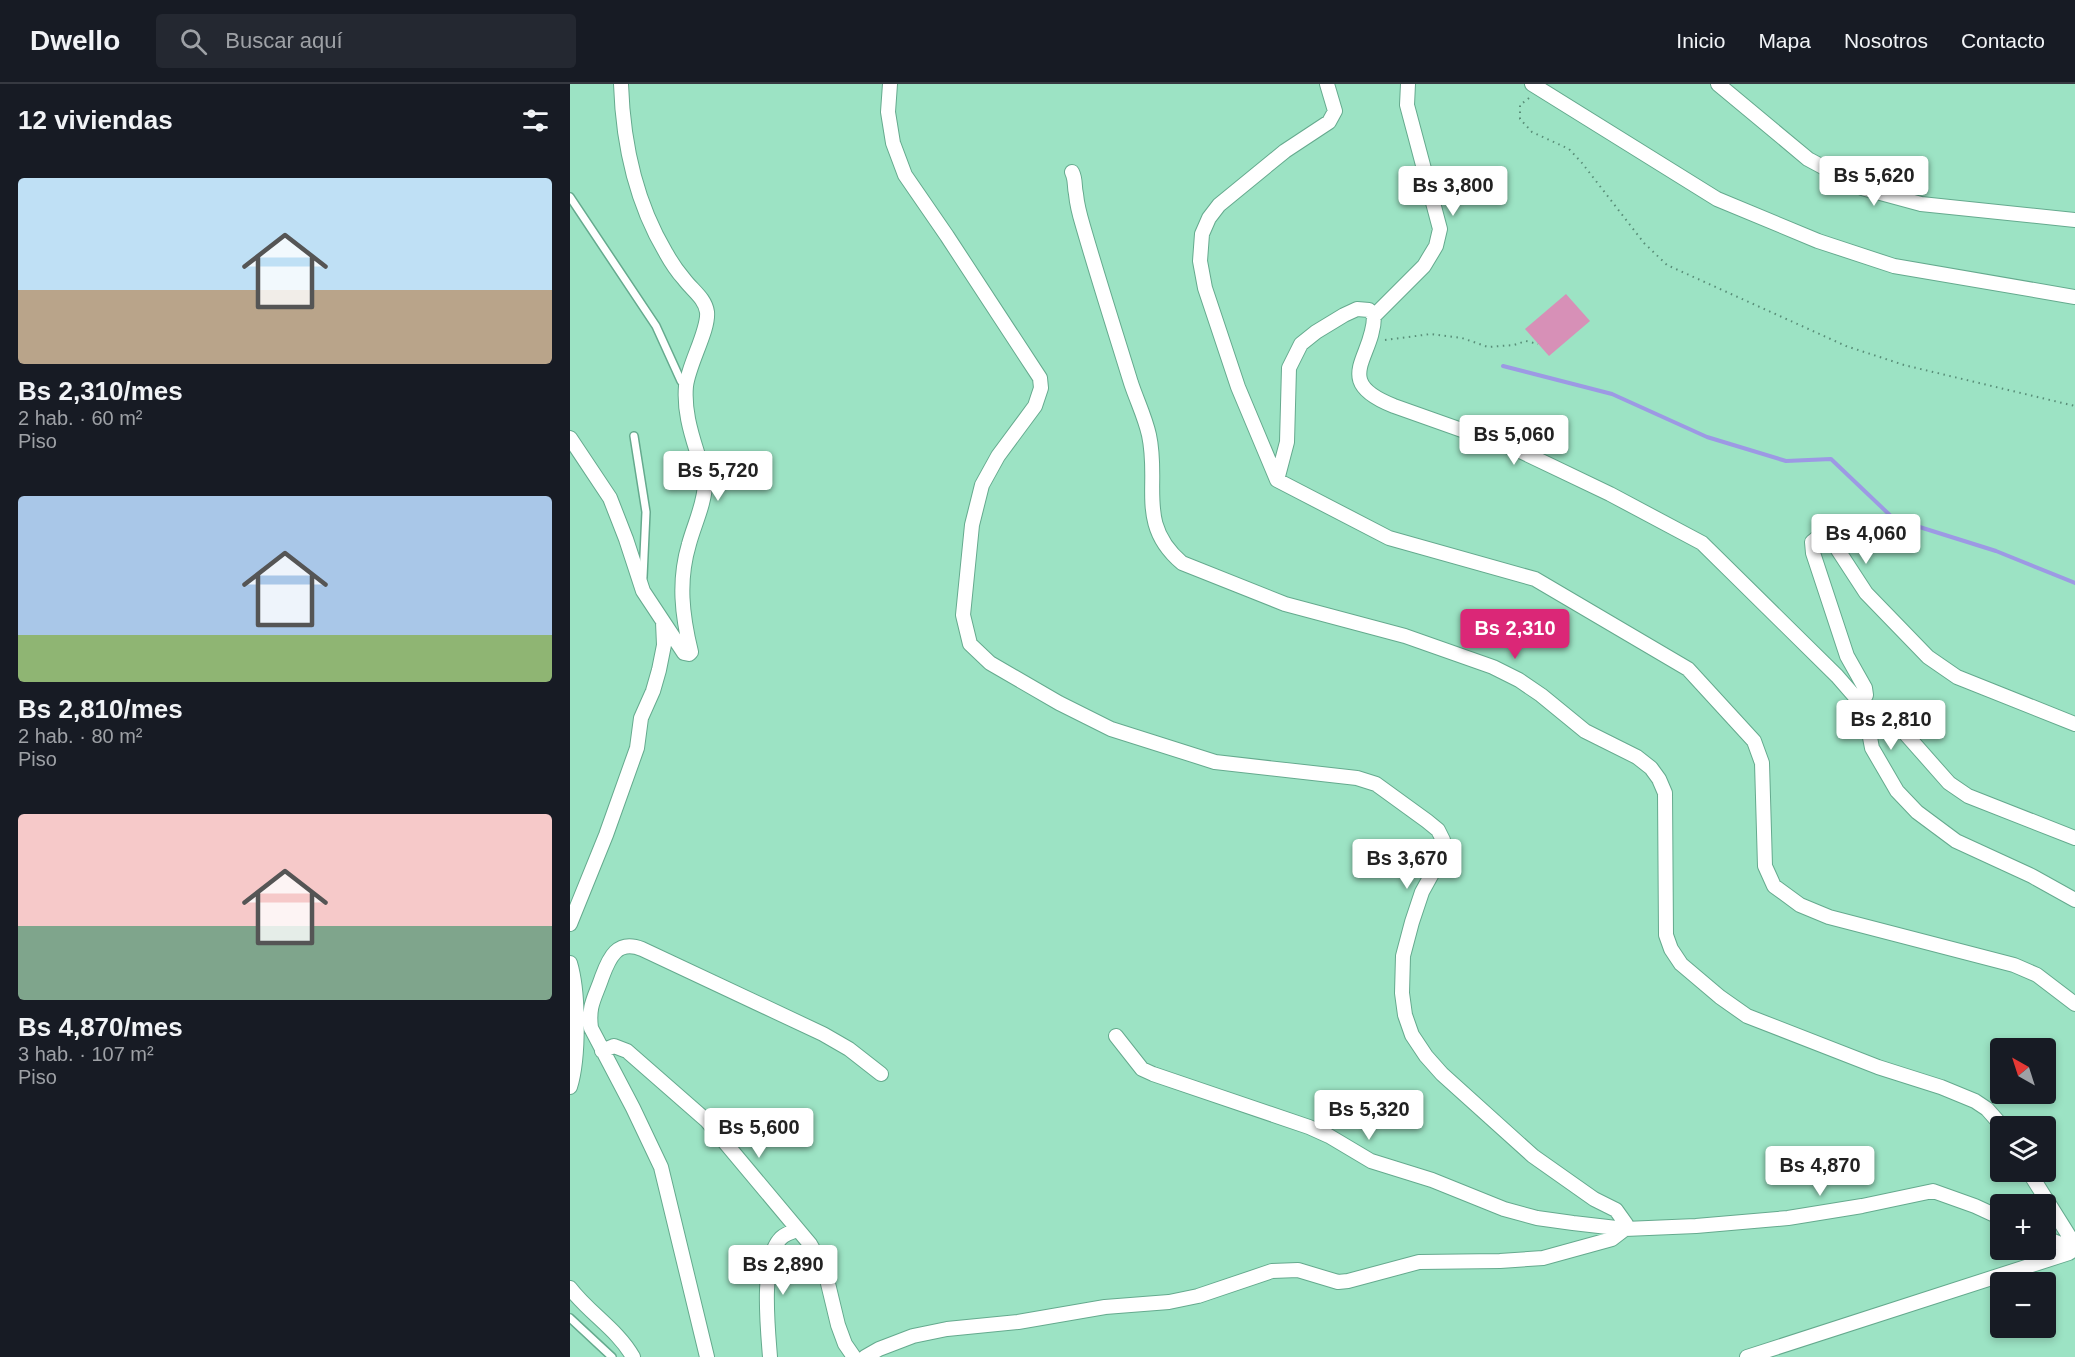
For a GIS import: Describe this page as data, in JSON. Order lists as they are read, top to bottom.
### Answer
{
  "north": "top left",
  "page": {
    "header": "Dwello",
    "search": "Buscar aquí",
    "nav": [
      "Inicio",
      "Mapa",
      "Nosotros",
      "Contacto"
    ],
    "heading": "12 viviendas",
    "list": [
      {
        "name": "Bs 2,310/mes",
        "note": "2 hab. · 60 m² · Piso"
      },
      {
        "name": "Bs 2,810/mes",
        "note": "2 hab. · 80 m² · Piso"
      },
      {
        "name": "Bs 4,870/mes",
        "note": "3 hab. · 107 m² · Piso"
      }
    ],
    "price": [
      "Bs 5,620",
      "Bs 3,800",
      "Bs 5,060",
      "Bs 5,720",
      "Bs 4,060",
      "Bs 2,310",
      "Bs 2,810",
      "Bs 3,670",
      "Bs 5,320",
      "Bs 5,600",
      "Bs 4,870",
      "Bs 2,890"
    ],
    "map_buttons": ["+", "−"]
  }
}
